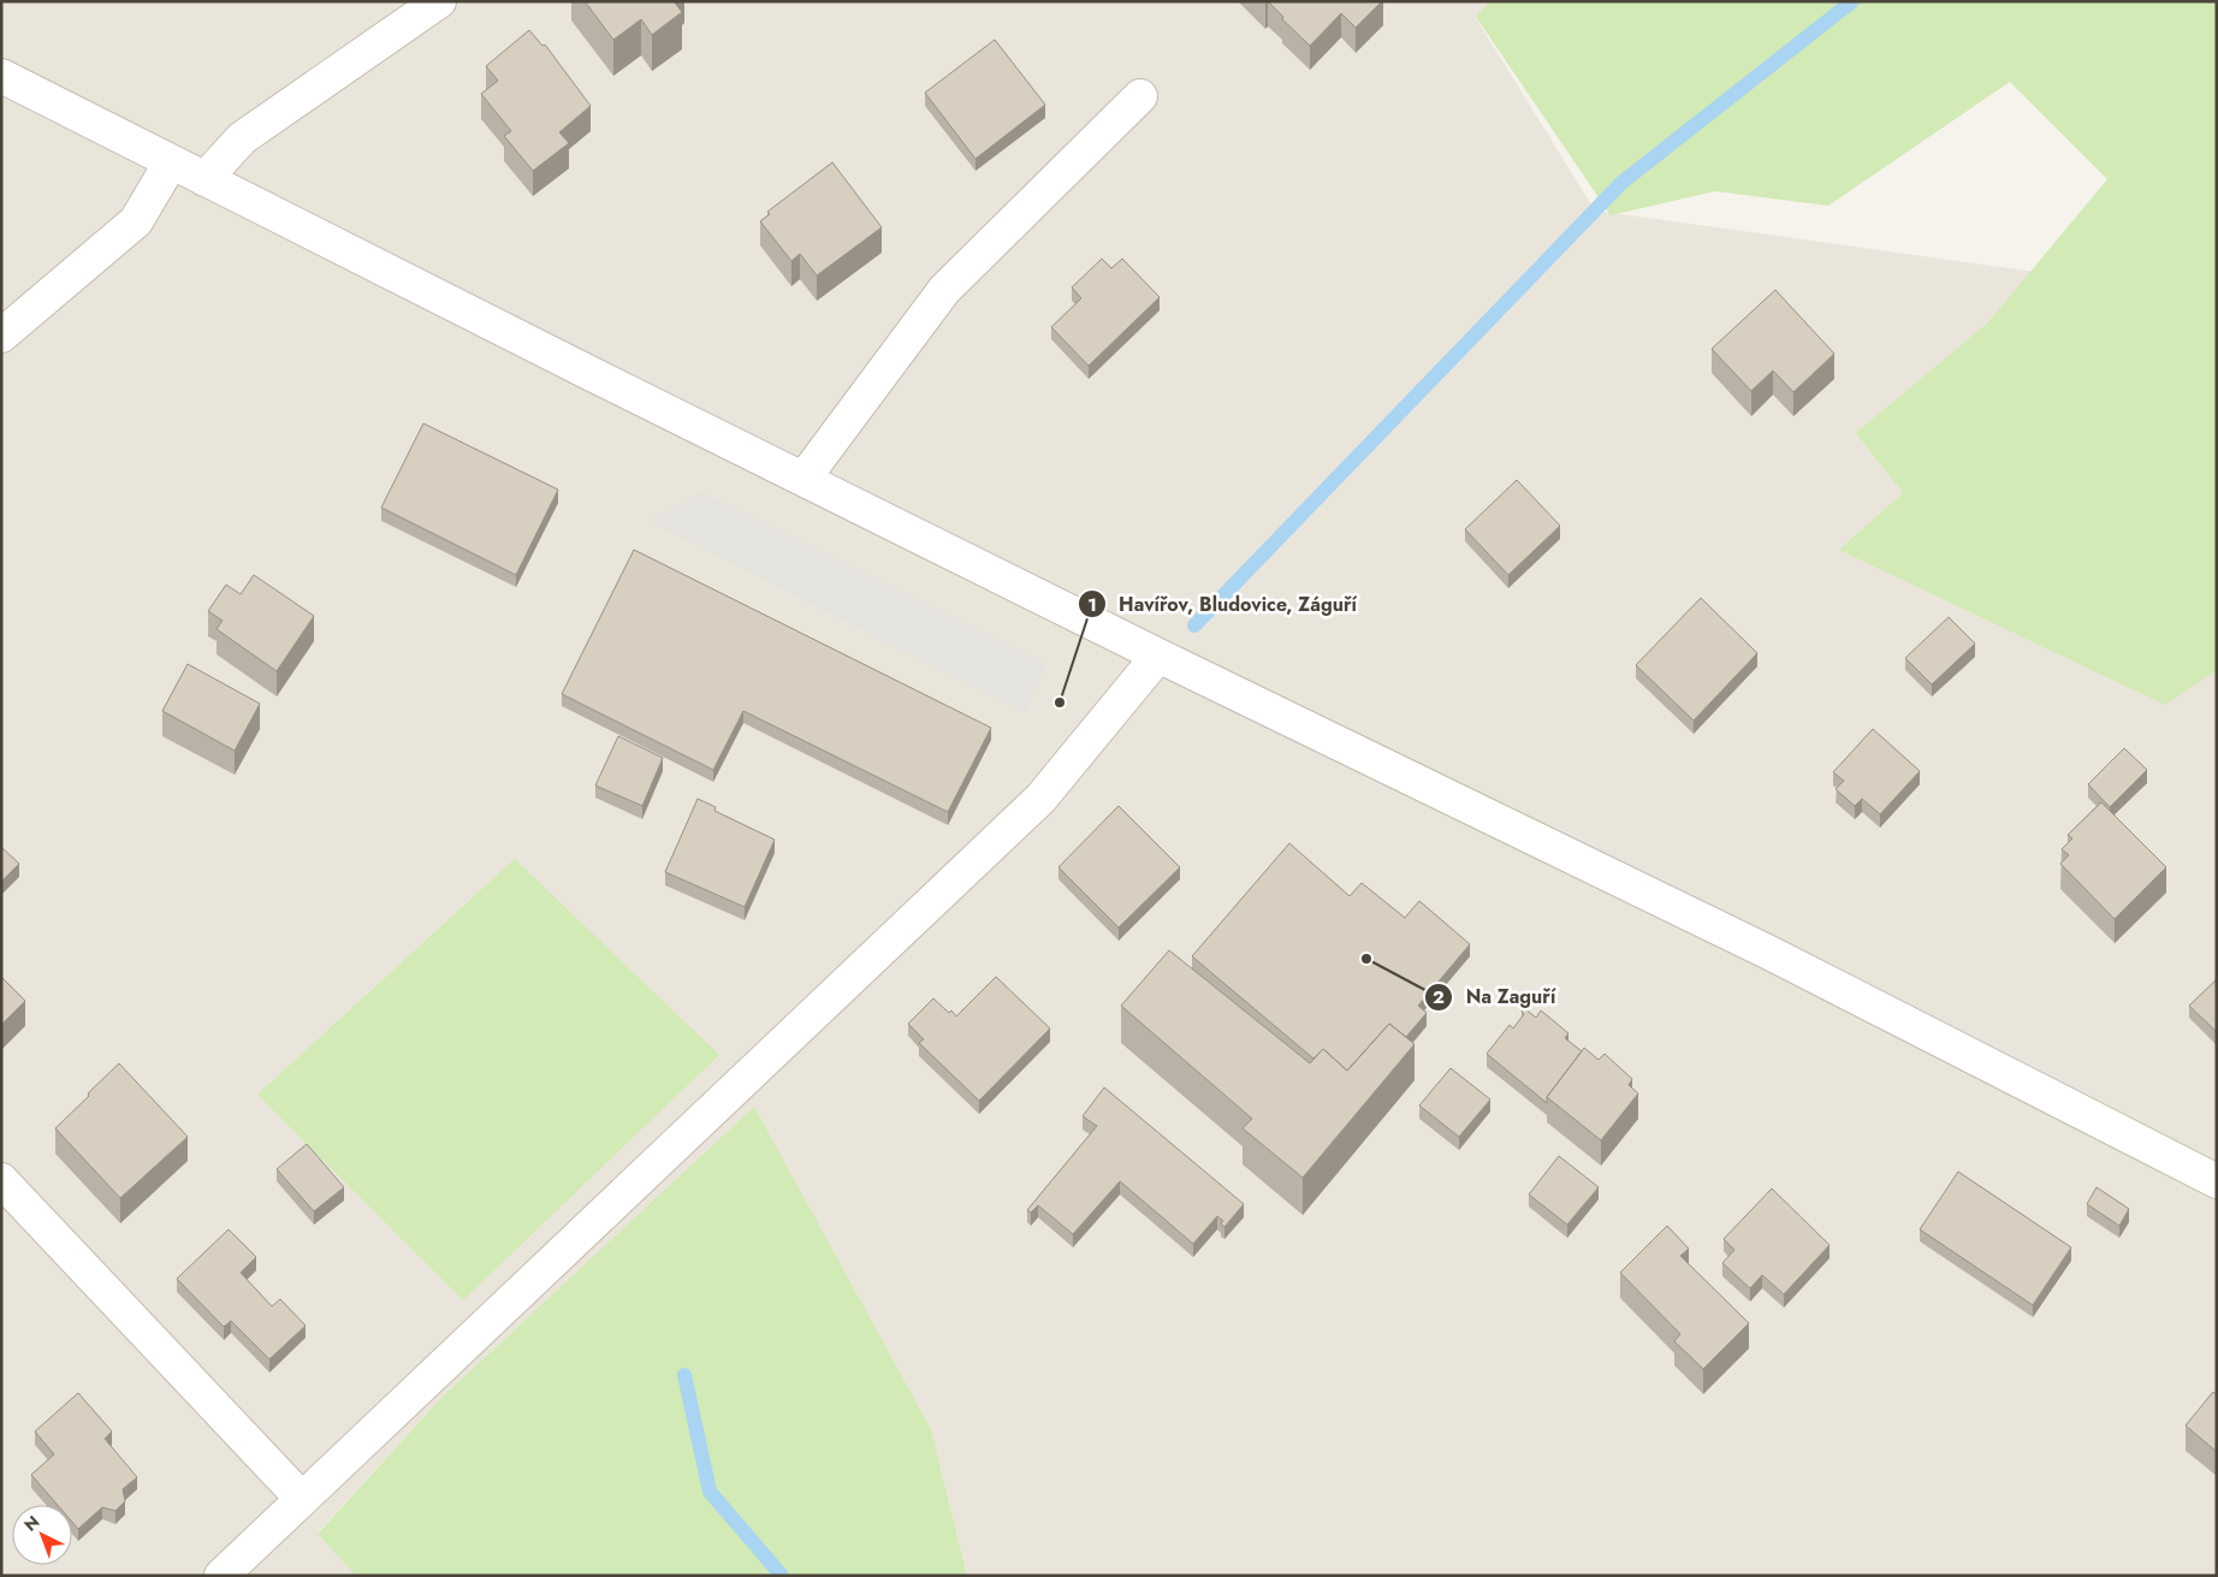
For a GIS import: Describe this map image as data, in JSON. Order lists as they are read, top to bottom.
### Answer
{
  "places": ["Havířov, Bludovice, Záguří", "Na Zaguří"],
  "north": "top left"
}
